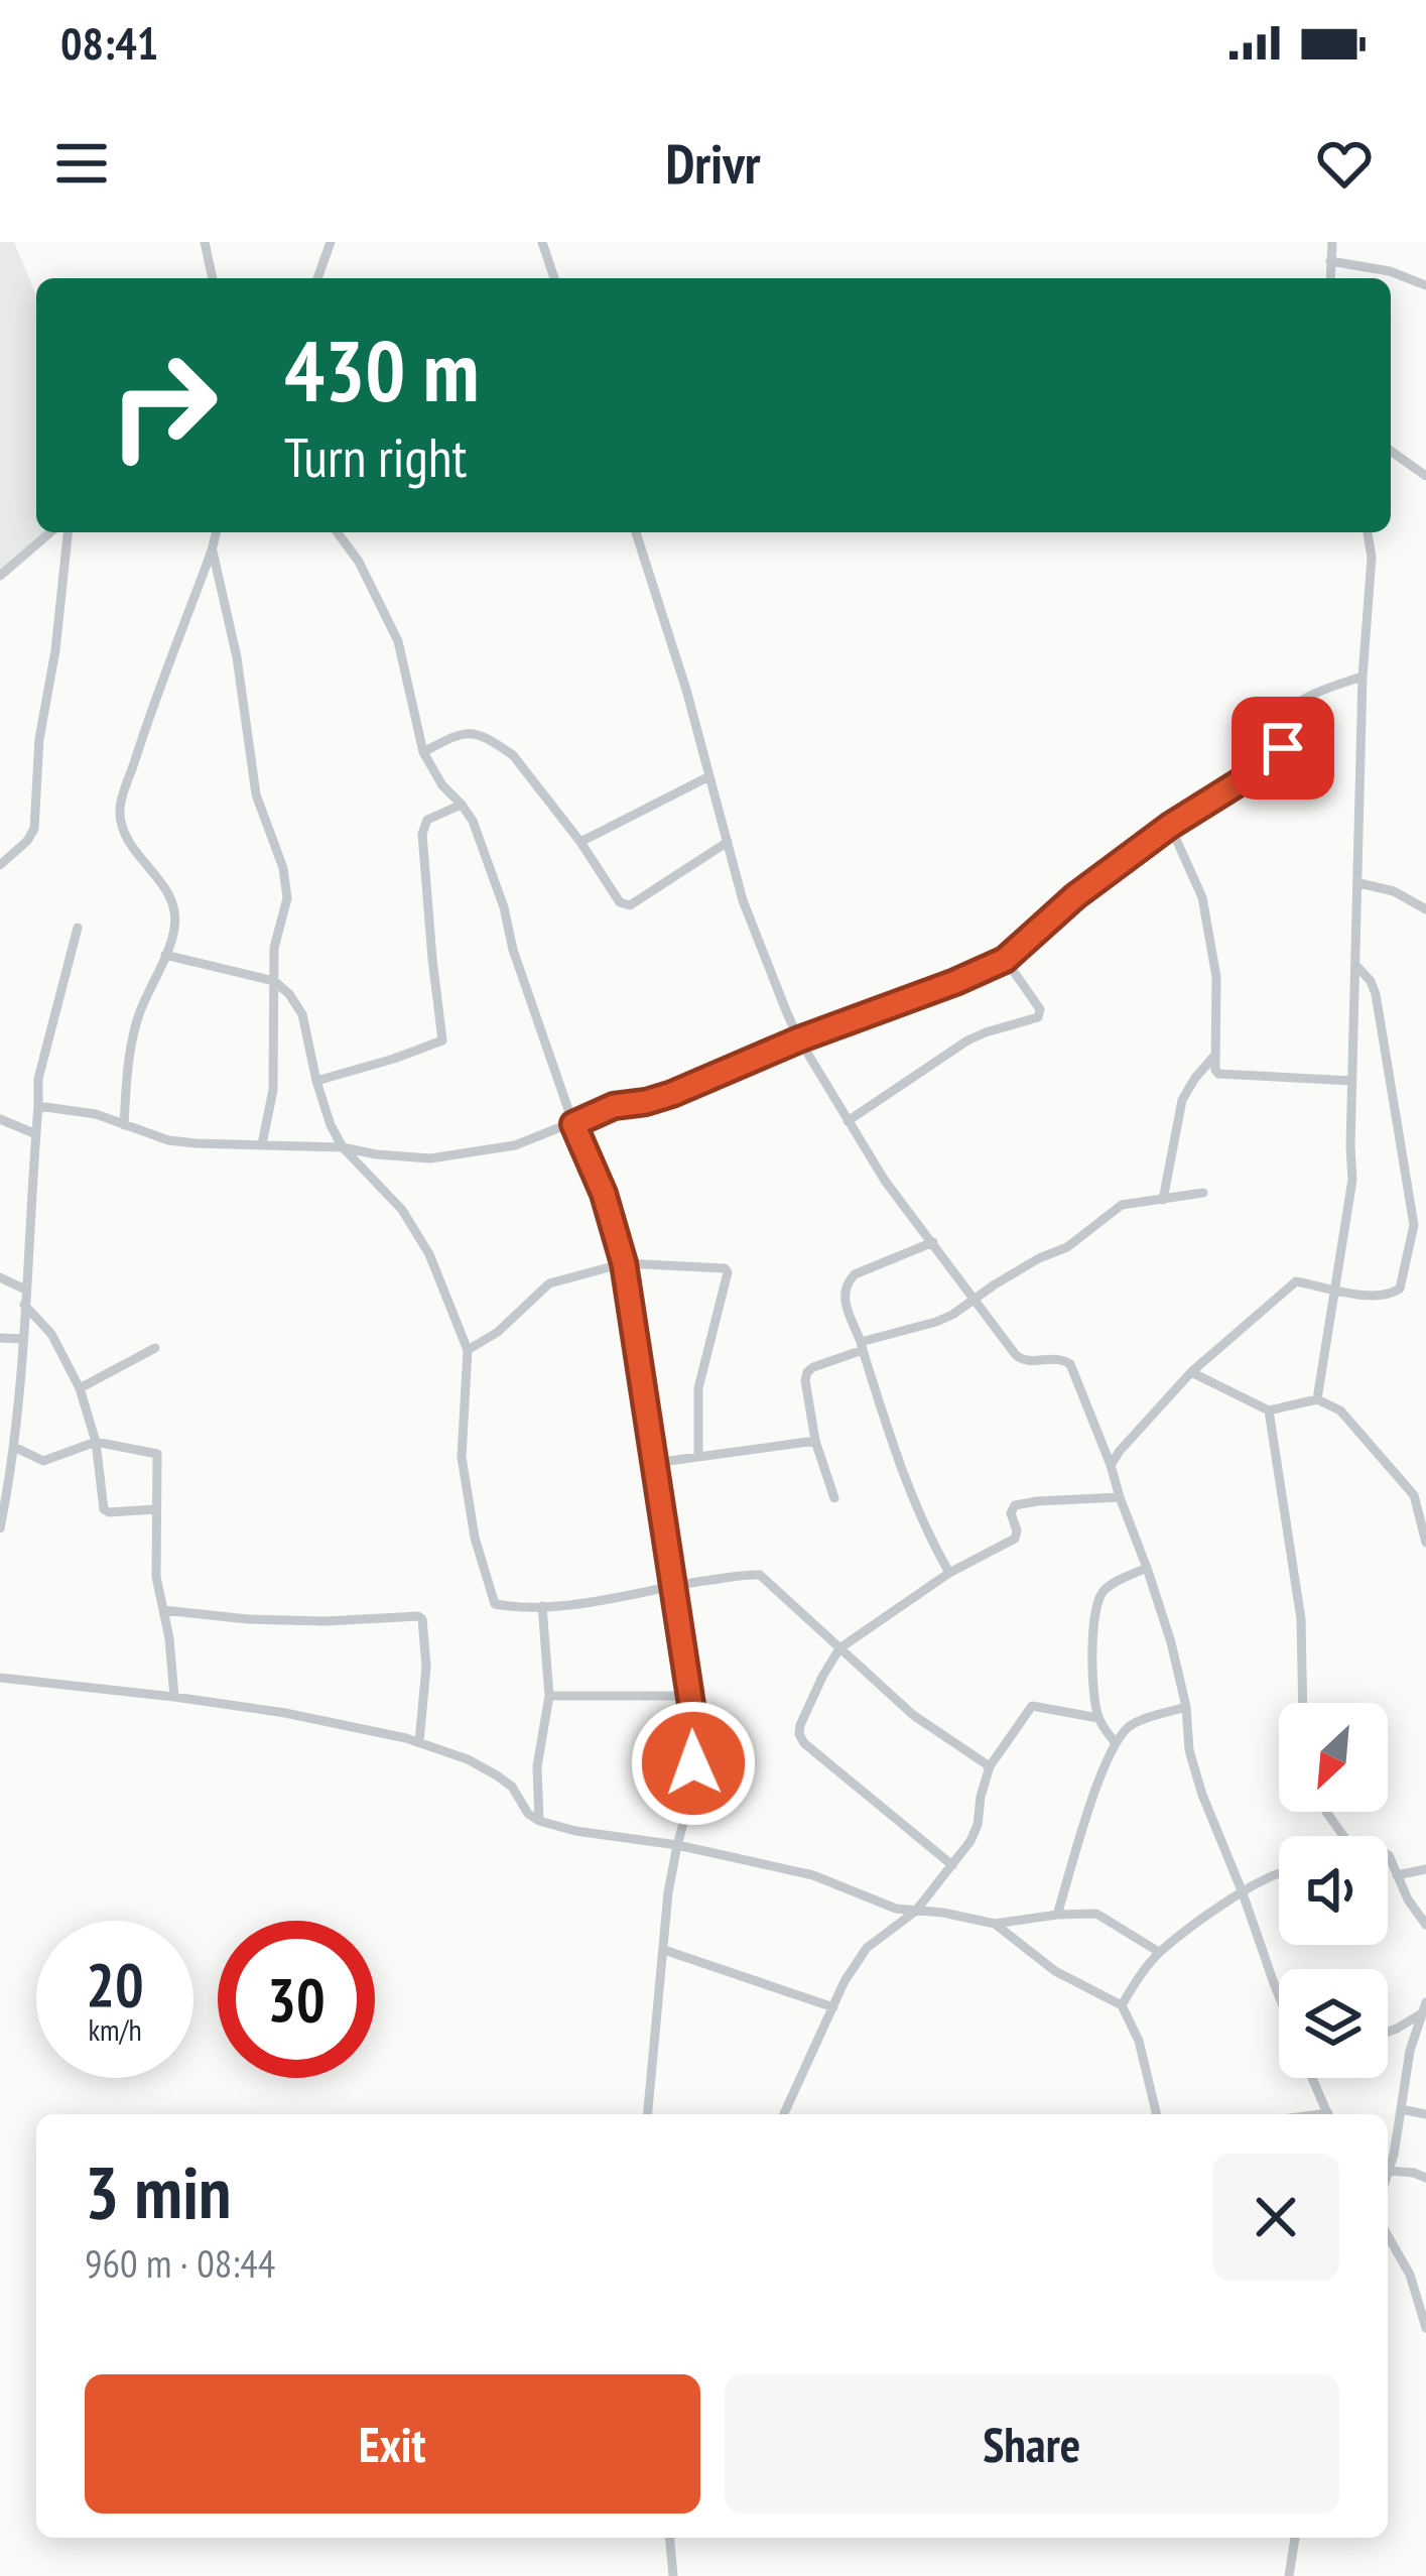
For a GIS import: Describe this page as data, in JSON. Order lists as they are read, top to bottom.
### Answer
{
  "north": "bottom left",
  "page": {
    "status": "08:41",
    "header": "Drivr",
    "turn": ["430 m", "Turn right"],
    "speed": "20 km/h",
    "limit": "30",
    "heading": ["3 min", "960 m · 08:44"],
    "buttons": ["Exit", "Share"]
  }
}
